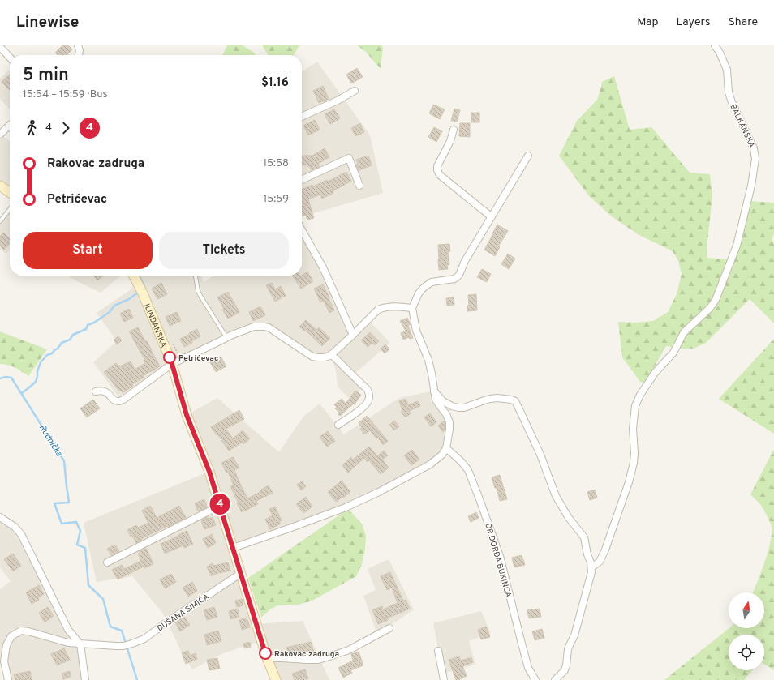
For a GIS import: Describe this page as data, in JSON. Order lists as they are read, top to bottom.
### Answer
{
  "streets": {
    "street": [
      "BALKANSKA",
      "ILINDANSKA",
      "DR ĐORĐA BUKINCA",
      "DUŠANA SIMIĆA"
    ]
  },
  "crossings": [
    ["ILINDANSKA", "DUŠANA SIMIĆA"]
  ],
  "water": ["Rudnička"],
  "places": ["Petrićevac", "Rakovac zadruga"],
  "lines": ["bus line 4"],
  "north": "top",
  "page": {
    "header": "Linewise",
    "nav": ["Map", "Layers", "Share"],
    "on_map": "4",
    "heading": ["5 min", "15:54 – 15:59 · Bus", "$1.16"],
    "legs": ["4", "4"],
    "list": [
      {
        "name": "Rakovac zadruga",
        "value": "15:58"
      },
      {
        "name": "Petrićevac",
        "value": "15:59"
      }
    ],
    "buttons": ["Start", "Tickets"]
  }
}
